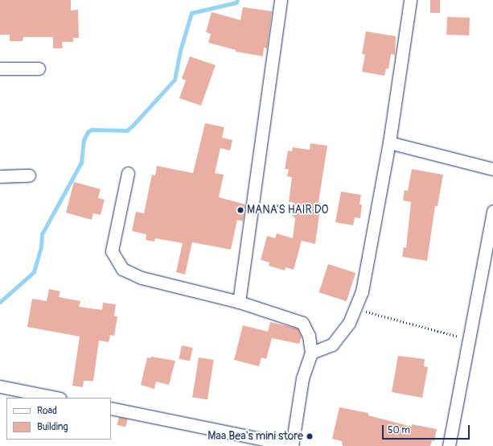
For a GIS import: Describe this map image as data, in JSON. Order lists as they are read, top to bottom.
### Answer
{
  "places": ["MANA'S HAIR DO", "Maa Bea's mini store"],
  "legend": ["Road", "Building"],
  "scale_bar": "50 m"
}
